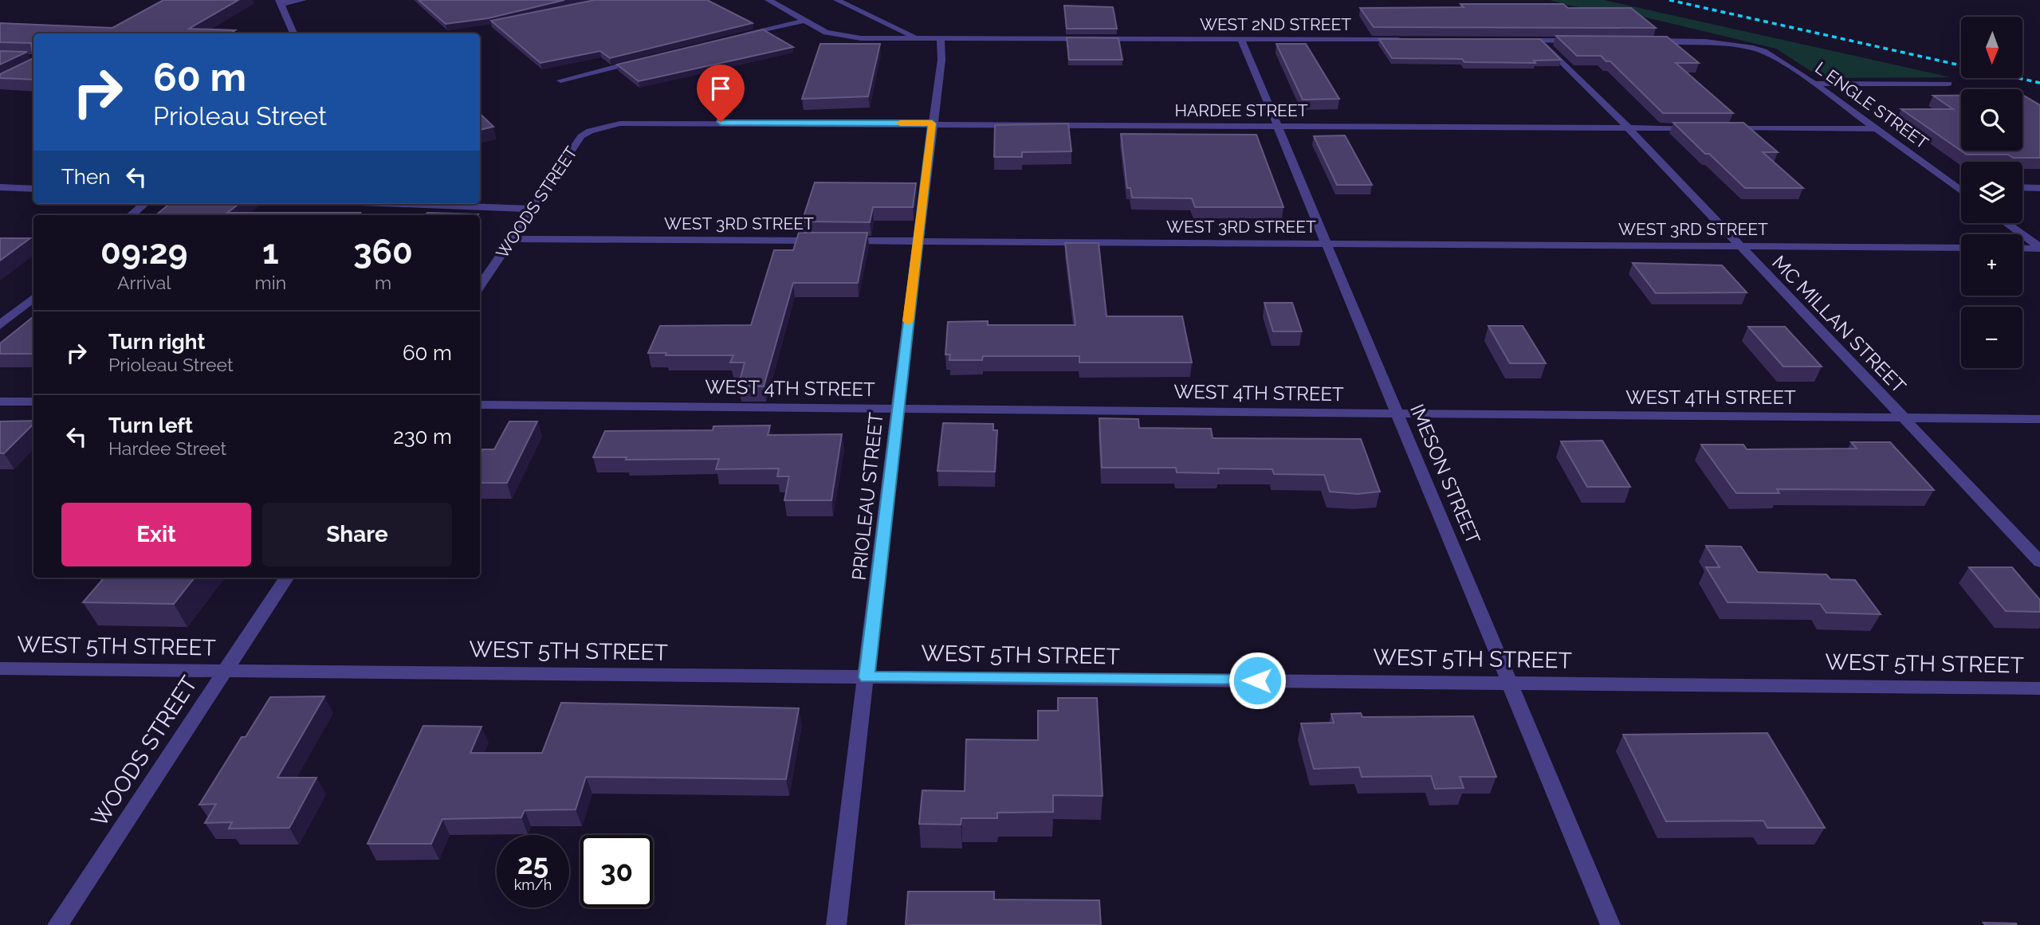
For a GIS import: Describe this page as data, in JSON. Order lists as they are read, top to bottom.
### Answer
{
  "streets": {
    "street": [
      "WEST 2ND STREET",
      "L ENGLE STREET",
      "HARDEE STREET",
      "WOODS STREET",
      "WEST 3RD STREET",
      "MC MILLAN STREET",
      "WEST 4TH STREET",
      "IMESON STREET",
      "PRIOLEAU STREET",
      "WEST 5TH STREET"
    ]
  },
  "crossings": [
    ["WEST 2ND STREET", "IMESON STREET"],
    ["WEST 2ND STREET", "PRIOLEAU STREET"],
    ["HARDEE STREET", "WOODS STREET"],
    ["HARDEE STREET", "MC MILLAN STREET"],
    ["HARDEE STREET", "IMESON STREET"],
    ["HARDEE STREET", "PRIOLEAU STREET"],
    ["WOODS STREET", "WEST 3RD STREET"],
    ["WOODS STREET", "WEST 5TH STREET"],
    ["WEST 3RD STREET", "MC MILLAN STREET"],
    ["WEST 3RD STREET", "IMESON STREET"],
    ["WEST 3RD STREET", "PRIOLEAU STREET"],
    ["MC MILLAN STREET", "WEST 4TH STREET"],
    ["WEST 4TH STREET", "IMESON STREET"],
    ["WEST 4TH STREET", "PRIOLEAU STREET"],
    ["IMESON STREET", "WEST 5TH STREET"],
    ["PRIOLEAU STREET", "WEST 5TH STREET"]
  ],
  "north": "bottom",
  "page": {
    "map_buttons": ["+", "−"],
    "turn": ["60 m", "Prioleau Street"],
    "then": "Then",
    "eta": [
      "09:29",
      "Arrival",
      "1",
      "min",
      "360",
      "m"
    ],
    "list": [
      {
        "name": "Turn right",
        "note": "Prioleau Street",
        "value": "60 m"
      },
      {
        "name": "Turn left",
        "note": "Hardee Street",
        "value": "230 m"
      }
    ],
    "buttons": ["Exit", "Share"],
    "speed": "25 km/h",
    "limit": "30"
  }
}
